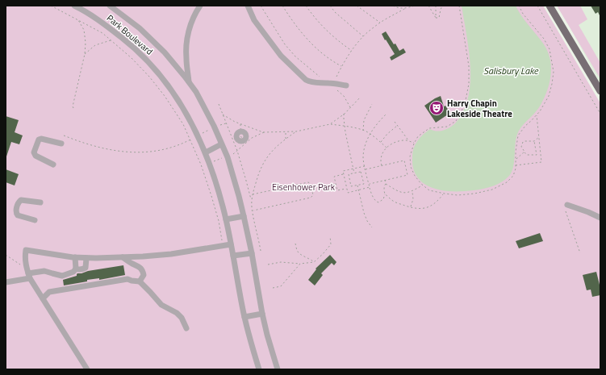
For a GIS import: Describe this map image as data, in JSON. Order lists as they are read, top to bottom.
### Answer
{
  "streets": {
    "street": ["Park Boulevard"]
  },
  "water": ["Salisbury Lake"],
  "parks": ["Eisenhower Park"],
  "places": {
    "theatre": ["Harry Chapin Lakeside Theatre"]
  }
}
